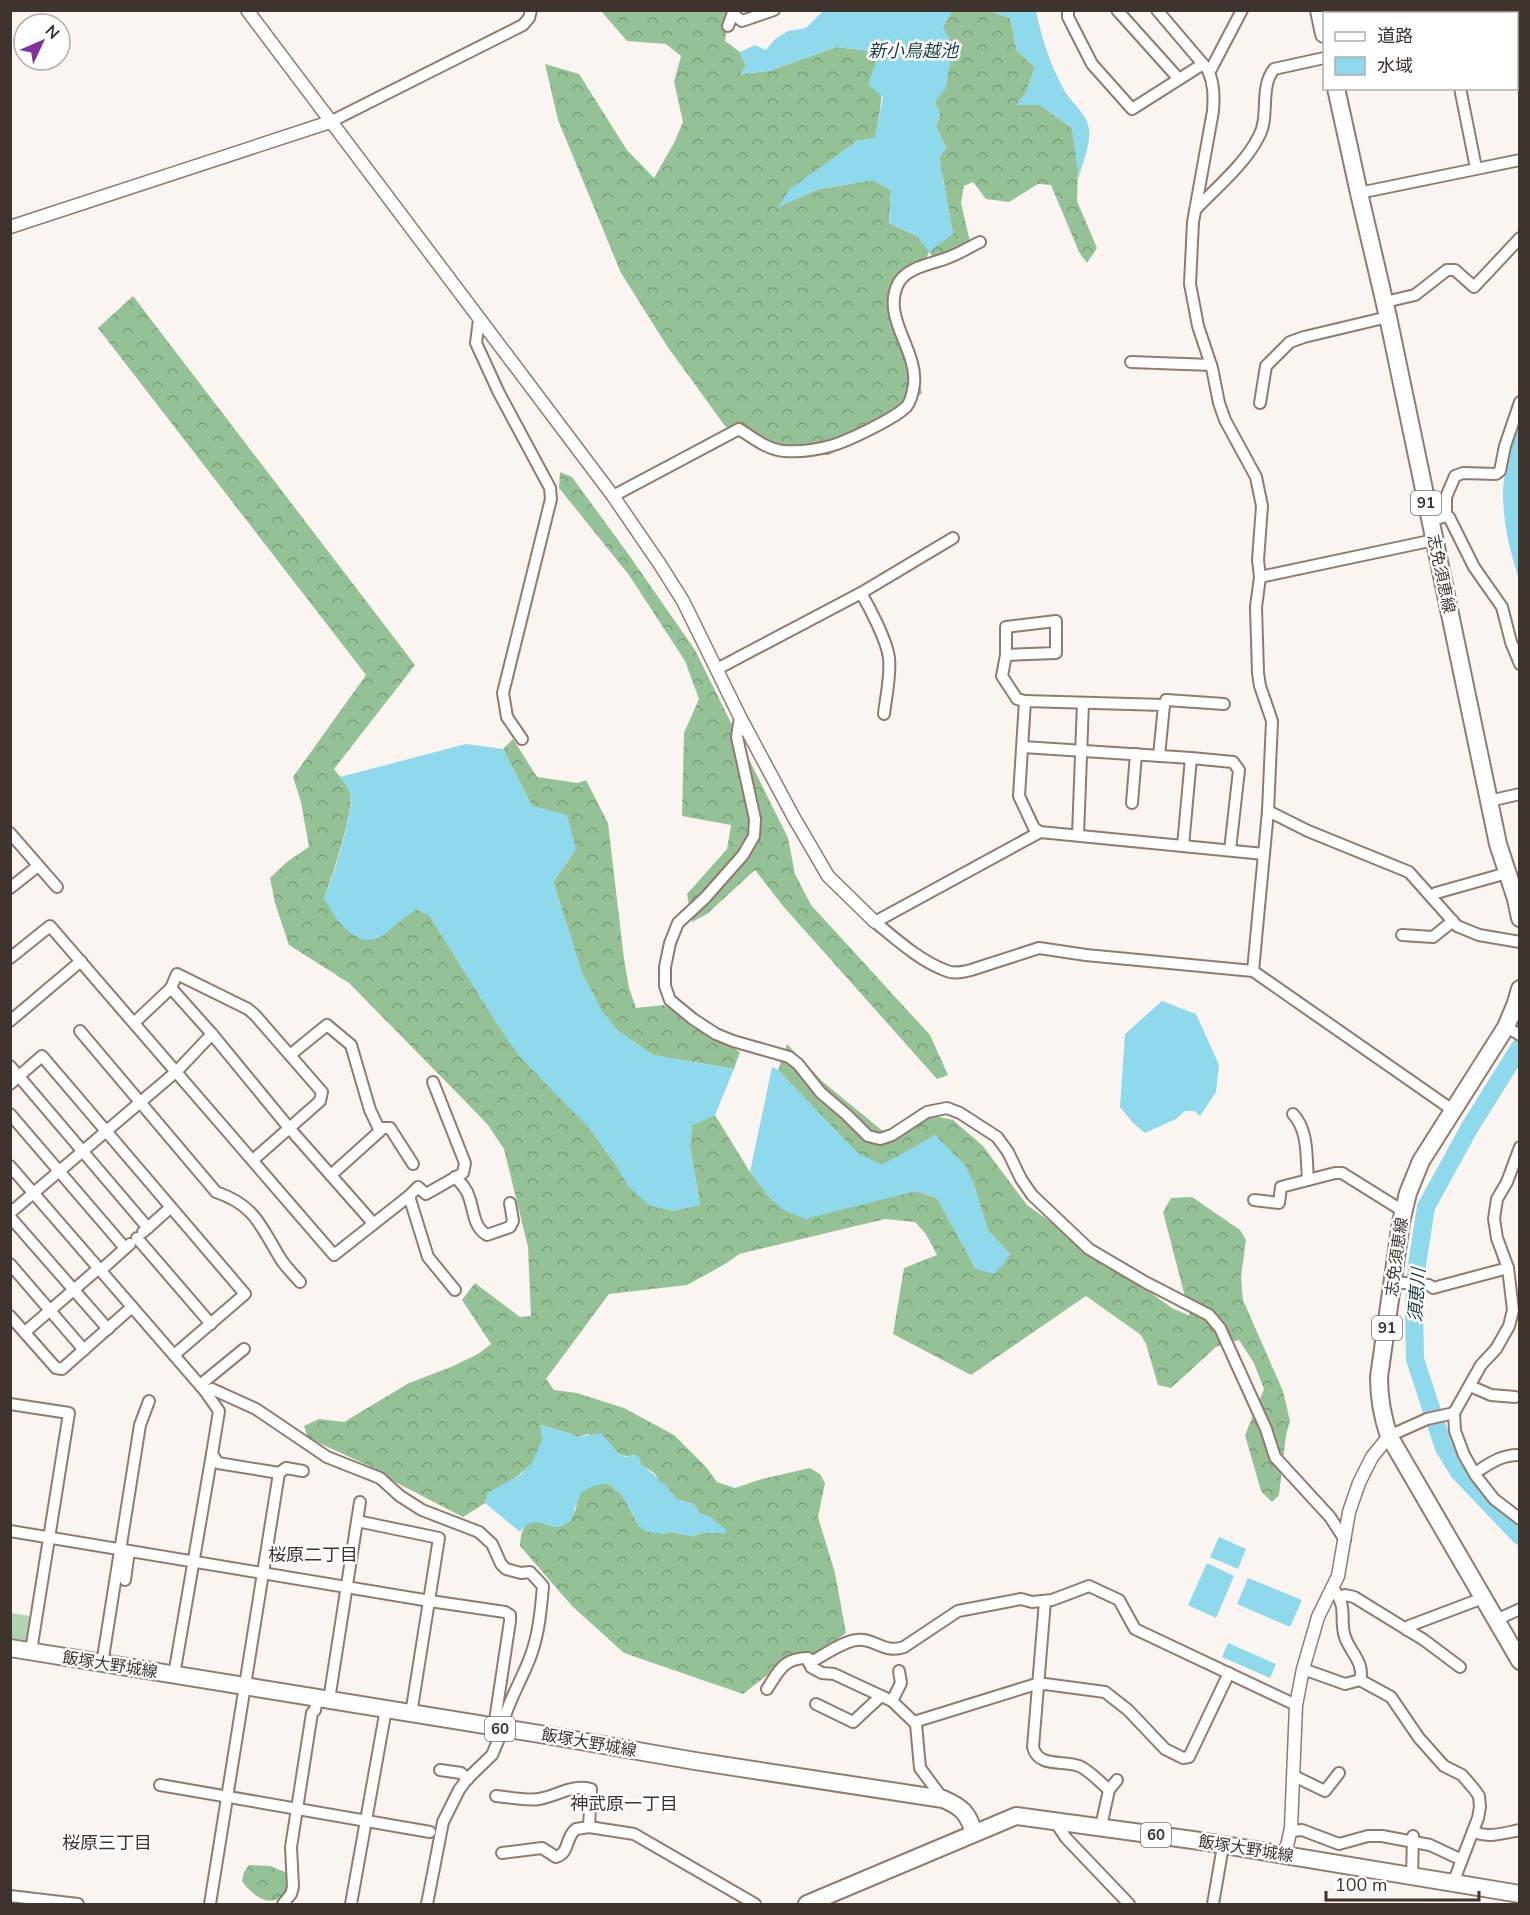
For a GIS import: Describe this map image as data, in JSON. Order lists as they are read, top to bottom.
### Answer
{
  "streets": {
    "main road": [
      "91",
      "志免須恵線",
      "飯塚大野城線",
      "60"
    ]
  },
  "districts": ["桜原二丁目", "神武原一丁目", "桜原三丁目"],
  "water": ["新小鳥越池", "須恵川"],
  "legend": ["道路", "水域"],
  "scale_bar": "100 m",
  "north": "top right"
}
